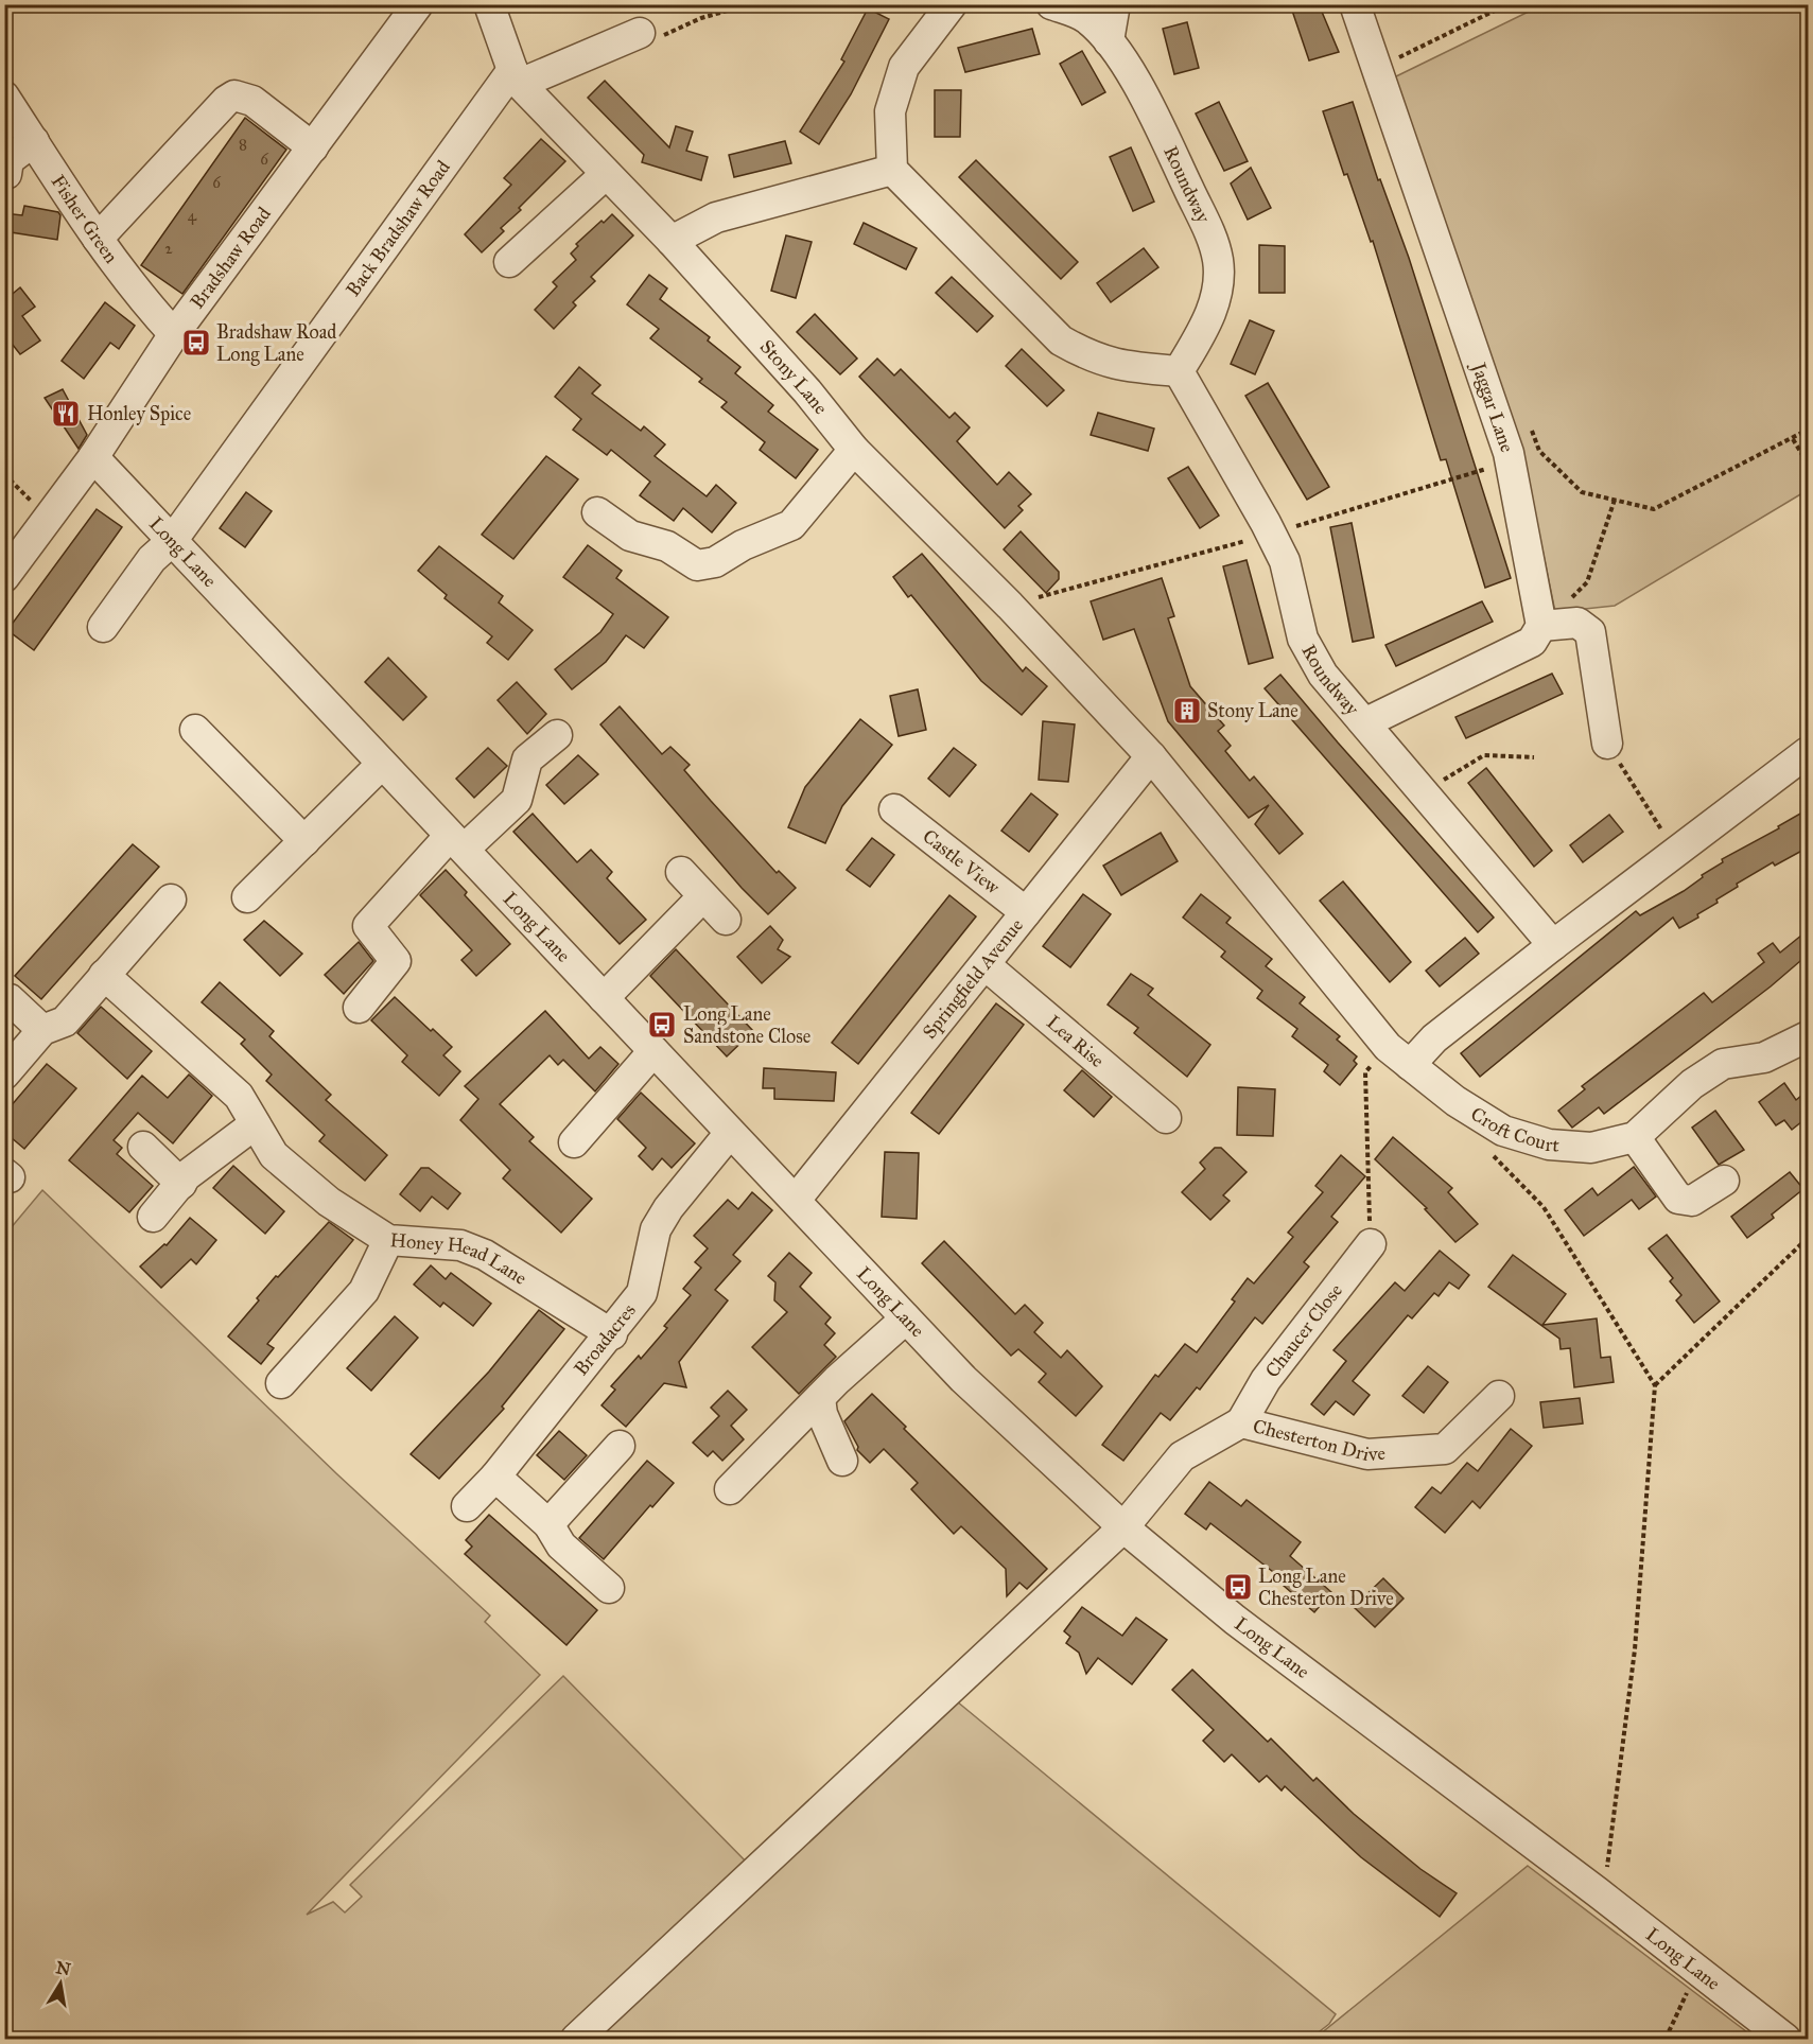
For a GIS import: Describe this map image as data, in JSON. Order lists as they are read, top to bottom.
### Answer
{
  "streets": {
    "street": [
      "Roundway",
      "Fisher Green",
      "Back Bradshaw Road",
      "Bradshaw Road",
      "Stony Lane",
      "Jaggar Lane",
      "Long Lane",
      "Castle View",
      "Springfield Avenue",
      "Lea Rise",
      "Croft Court",
      "Honey Head Lane",
      "Chaucer Close",
      "Broadacres",
      "Chesterton Drive"
    ]
  },
  "crossings": [
    ["Fisher Green", "Bradshaw Road"],
    ["Back Bradshaw Road", "Stony Lane"],
    ["Back Bradshaw Road", "Long Lane"],
    ["Bradshaw Road", "Long Lane"],
    ["Stony Lane", "Springfield Avenue"],
    ["Stony Lane", "Croft Court"],
    ["Long Lane", "Springfield Avenue"],
    ["Long Lane", "Broadacres"],
    ["Long Lane", "Chesterton Drive"],
    ["Castle View", "Springfield Avenue"],
    ["Springfield Avenue", "Lea Rise"],
    ["Honey Head Lane", "Broadacres"],
    ["Chaucer Close", "Chesterton Drive"]
  ],
  "places": {
    "bus stop": ["Bradshaw Road Long Lane", "Long Lane Sandstone Close", "Long Lane Chesterton Drive"],
    "restaurant": ["Honley Spice"],
    "building": ["Stony Lane"]
  },
  "house_numbers": [
    "8",
    "6",
    "6",
    "4",
    "2"
  ],
  "north": "top"
}
